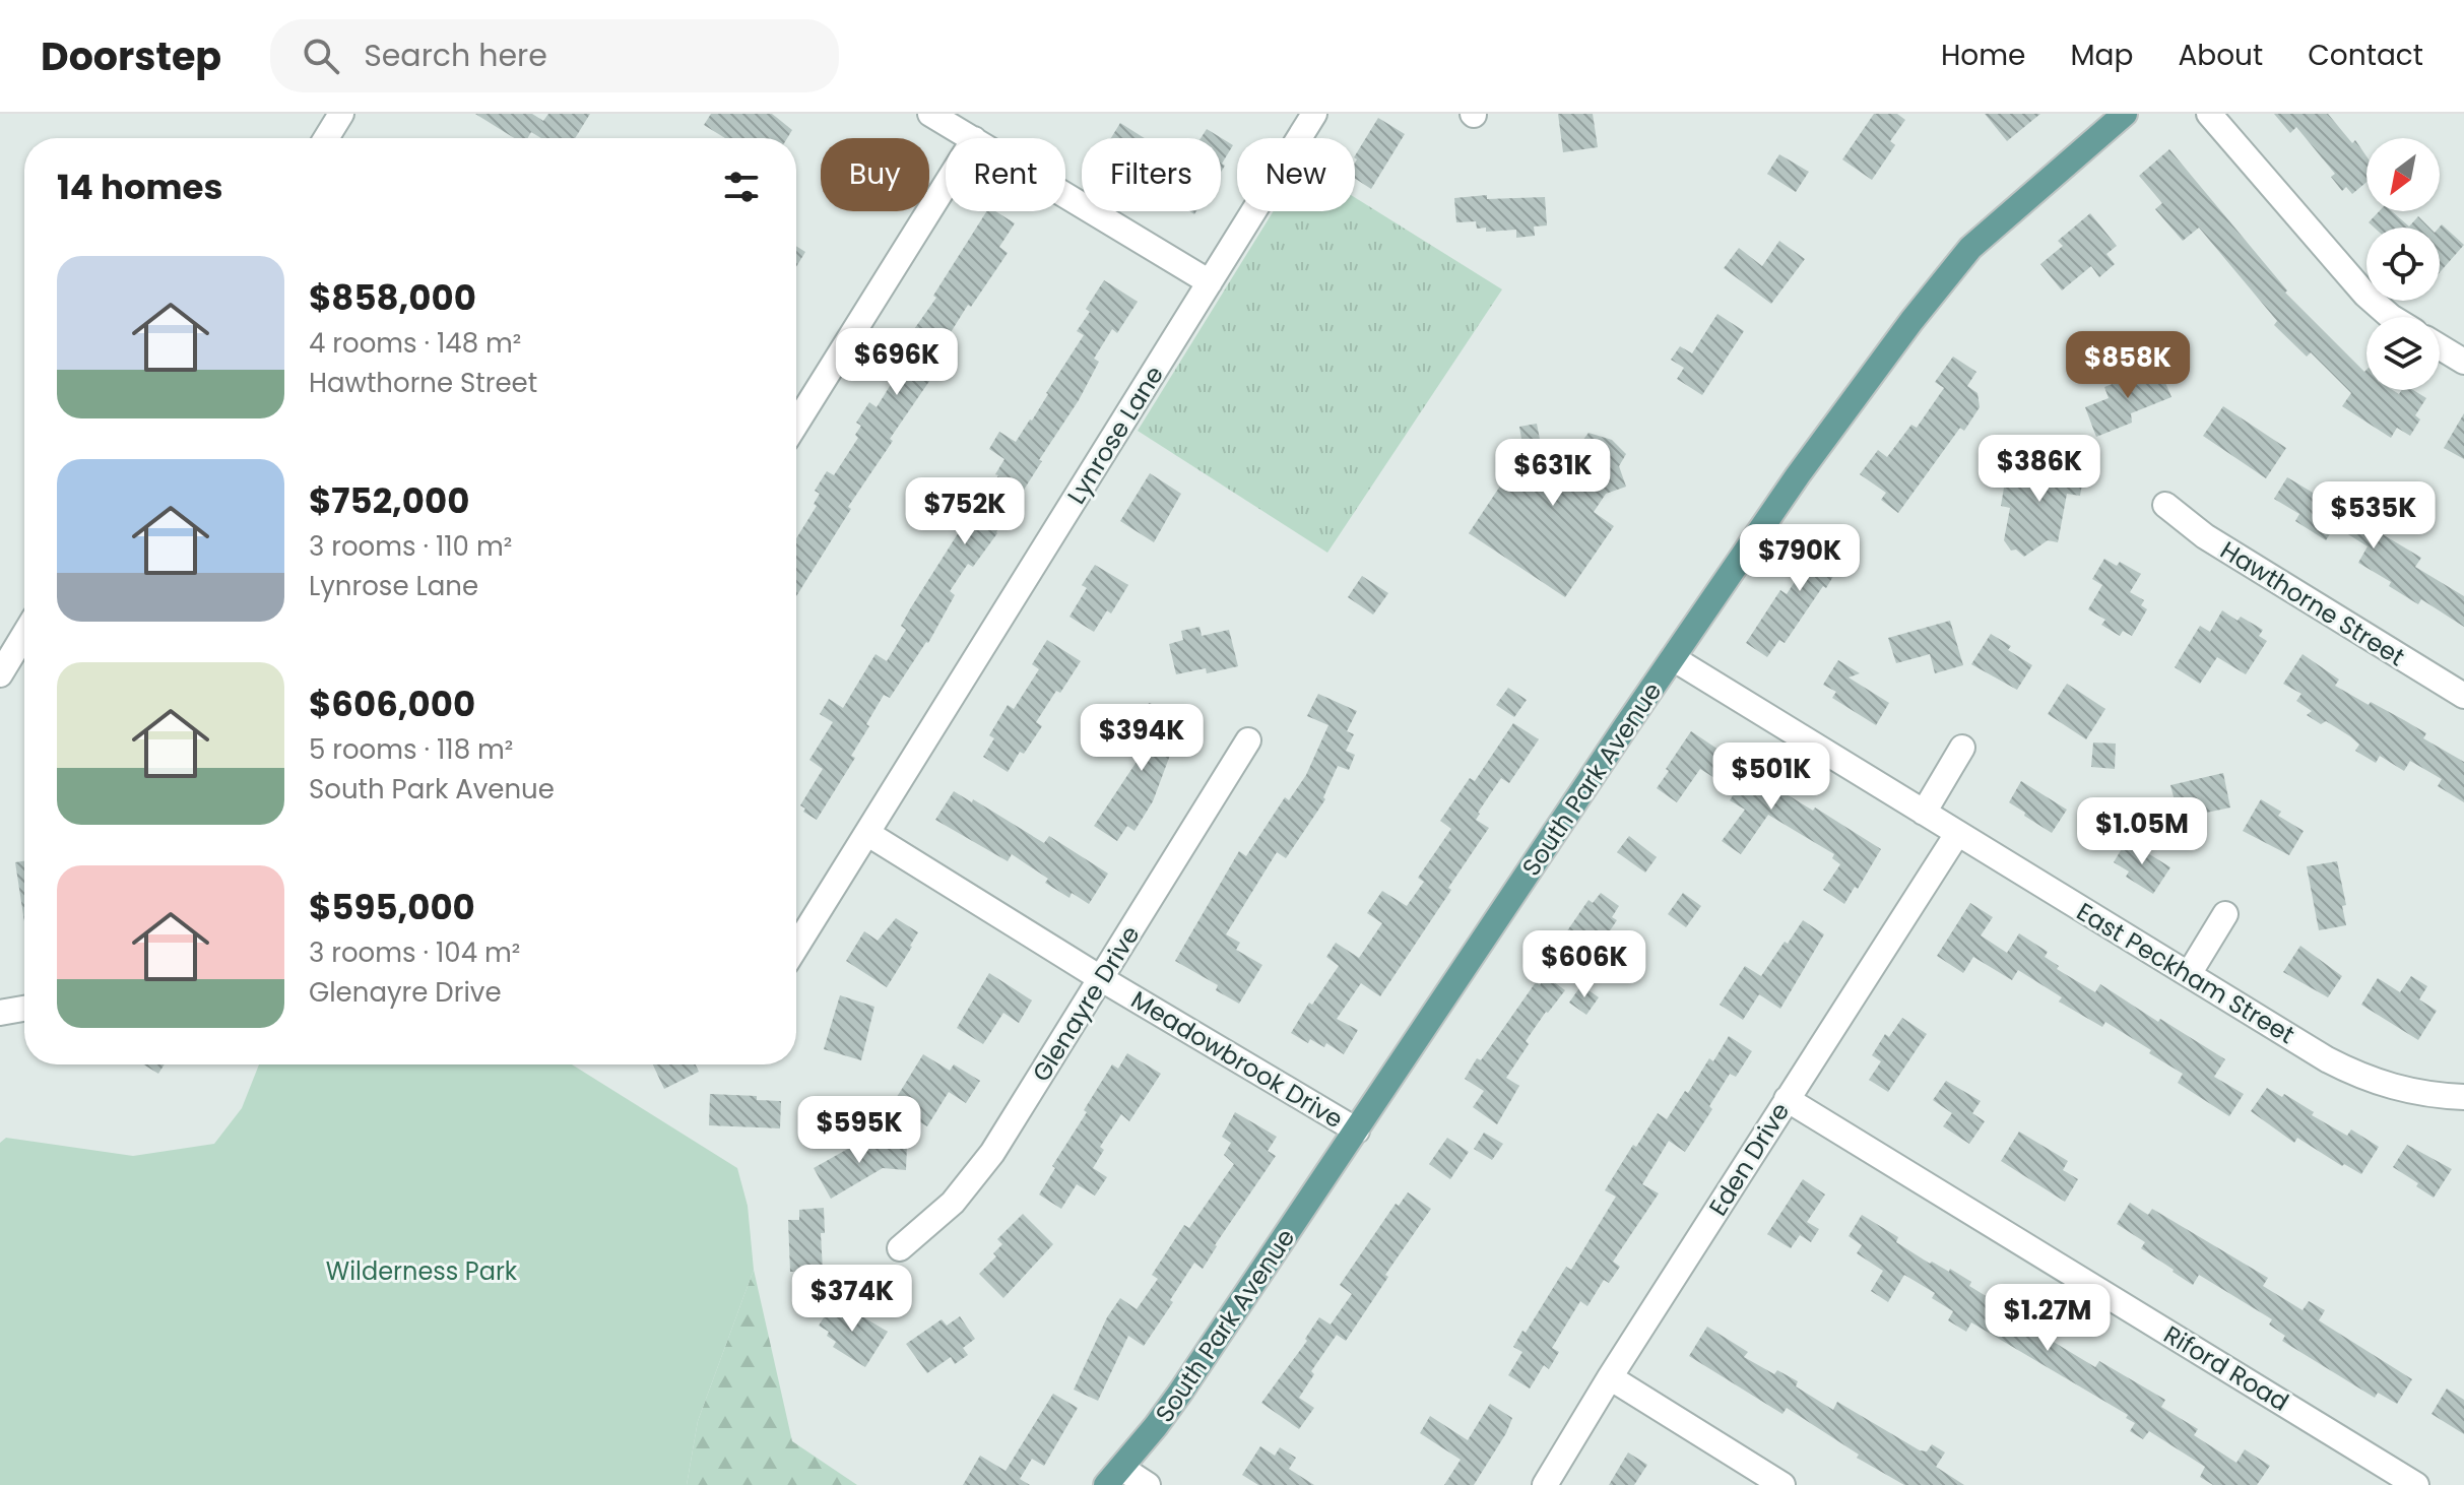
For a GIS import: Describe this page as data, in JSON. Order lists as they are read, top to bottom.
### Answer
{
  "streets": {
    "main road": ["South Park Avenue"],
    "street": [
      "Lynrose Lane",
      "Hawthorne Street",
      "East Peckham Street",
      "Glenayre Drive",
      "Meadowbrook Drive",
      "Eden Drive",
      "Riford Road"
    ]
  },
  "crossings": [
    ["Lynrose Lane", "Meadowbrook Drive"],
    ["South Park Avenue", "East Peckham Street"],
    ["South Park Avenue", "Meadowbrook Drive"],
    ["East Peckham Street", "Eden Drive"],
    ["Glenayre Drive", "Meadowbrook Drive"],
    ["Eden Drive", "Riford Road"]
  ],
  "parks": ["Wilderness Park"],
  "north": "bottom left",
  "page": {
    "header": "Doorstep",
    "search": "Search here",
    "nav": [
      "Home",
      "Map",
      "About",
      "Contact"
    ],
    "chip": [
      "Buy",
      "Rent",
      "Filters",
      "New"
    ],
    "heading": "14 homes",
    "list": [
      {
        "name": "$858,000",
        "note": "4 rooms · 148 m² · Hawthorne Street"
      },
      {
        "name": "$752,000",
        "note": "3 rooms · 110 m² · Lynrose Lane"
      },
      {
        "name": "$606,000",
        "note": "5 rooms · 118 m² · South Park Avenue"
      },
      {
        "name": "$595,000",
        "note": "3 rooms · 104 m² · Glenayre Drive"
      }
    ],
    "price": [
      "$696K",
      "$858K",
      "$386K",
      "$631K",
      "$752K",
      "$535K",
      "$790K",
      "$394K",
      "$501K",
      "$1.05M",
      "$606K",
      "$595K",
      "$374K",
      "$1.27M"
    ]
  }
}
